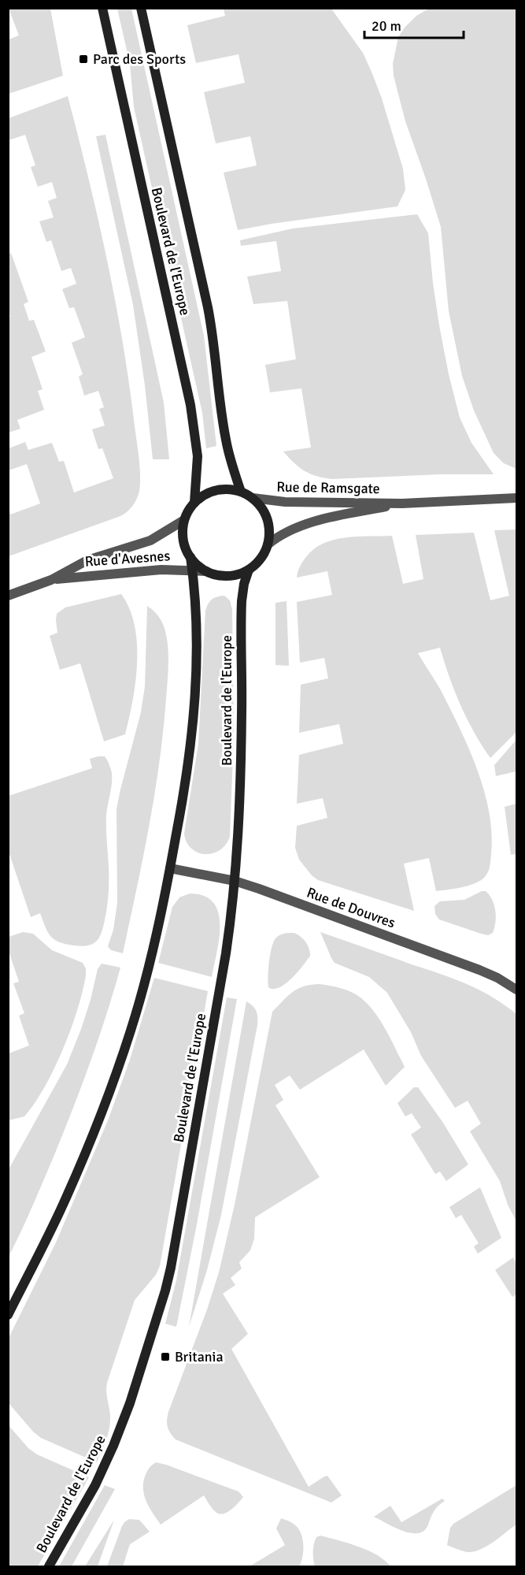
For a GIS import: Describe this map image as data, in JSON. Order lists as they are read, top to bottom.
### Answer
{
  "streets": {
    "street": [
      "Boulevard de l'Europe",
      "Rue de Ramsgate",
      "Rue d'Avesnes",
      "Rue de Douvres"
    ]
  },
  "crossings": [
    ["Boulevard de l'Europe", "Rue de Ramsgate"],
    ["Boulevard de l'Europe", "Rue d'Avesnes"],
    ["Boulevard de l'Europe", "Rue de Douvres"],
    ["Rue de Ramsgate", "Rue d'Avesnes"]
  ],
  "places": {
    "transit": ["Parc des Sports", "Britania"]
  },
  "scale_bar": "20 m"
}
